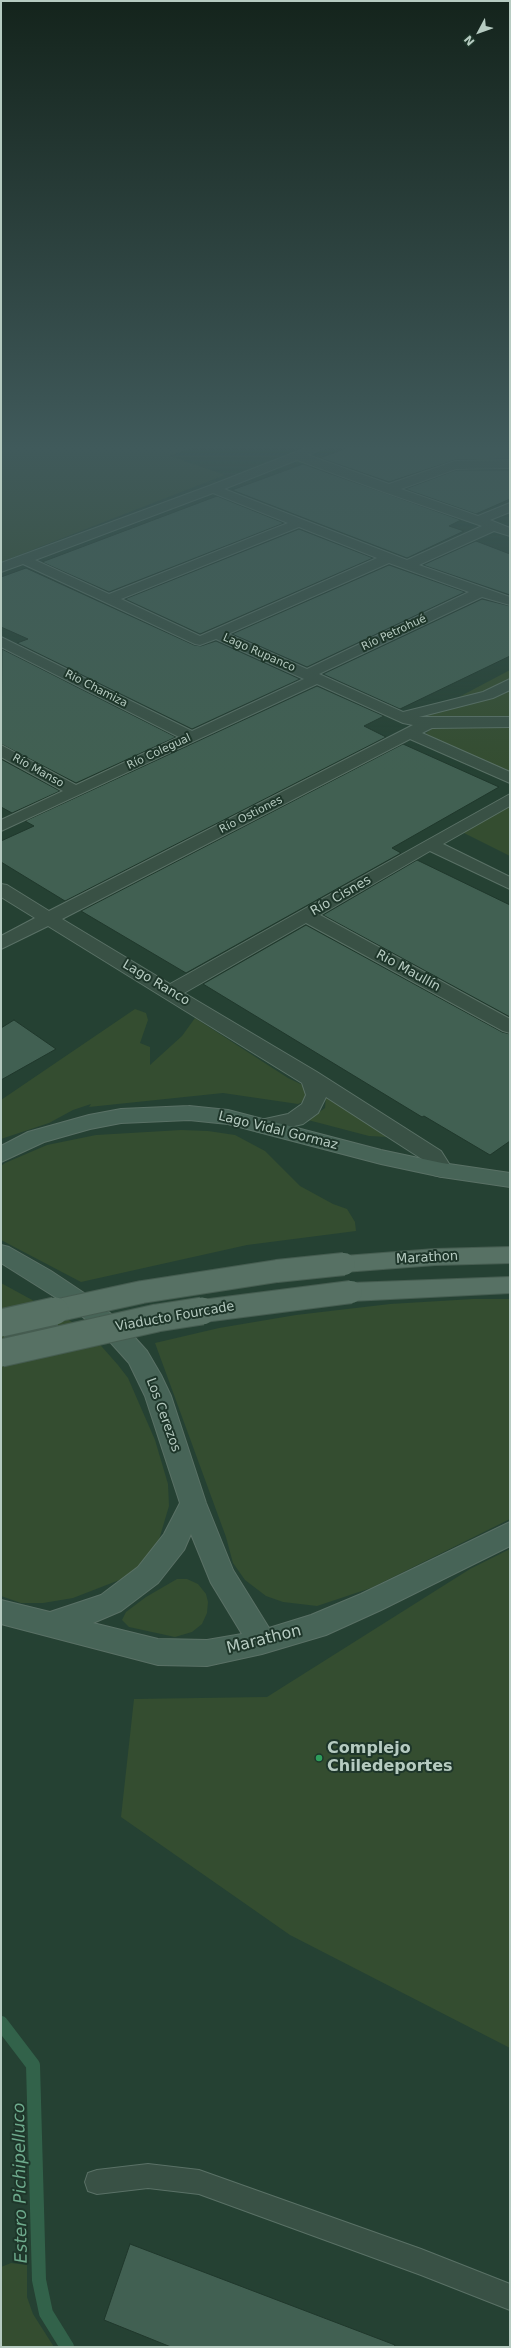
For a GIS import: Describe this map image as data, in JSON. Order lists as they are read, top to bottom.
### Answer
{
  "streets": {
    "main road": ["Marathon", "Viaducto Fourcade"],
    "street": [
      "Río Petrohué",
      "Lago Rupanco",
      "Rio Chamiza",
      "Río Colegual",
      "Río Manso",
      "Río Ostiones",
      "Río Cisnes",
      "Rio Maullín",
      "Lago Ranco",
      "Lago Vidal Gormaz",
      "Los Cerezos"
    ]
  },
  "crossings": [
    ["Río Petrohué", "Lago Rupanco"],
    ["Río Petrohué", "Río Colegual"],
    ["Lago Rupanco", "Río Colegual"],
    ["Lago Rupanco", "Río Ostiones"],
    ["Rio Chamiza", "Río Colegual"],
    ["Río Colegual", "Río Manso"],
    ["Río Ostiones", "Lago Ranco"],
    ["Río Cisnes", "Rio Maullín"],
    ["Río Cisnes", "Lago Ranco"],
    ["Lago Ranco", "Lago Vidal Gormaz"],
    ["Marathon", "Los Cerezos"]
  ],
  "water": ["Estero Pichipelluco"],
  "places": ["Complejo Chiledeportes"],
  "north": "bottom left"
}
